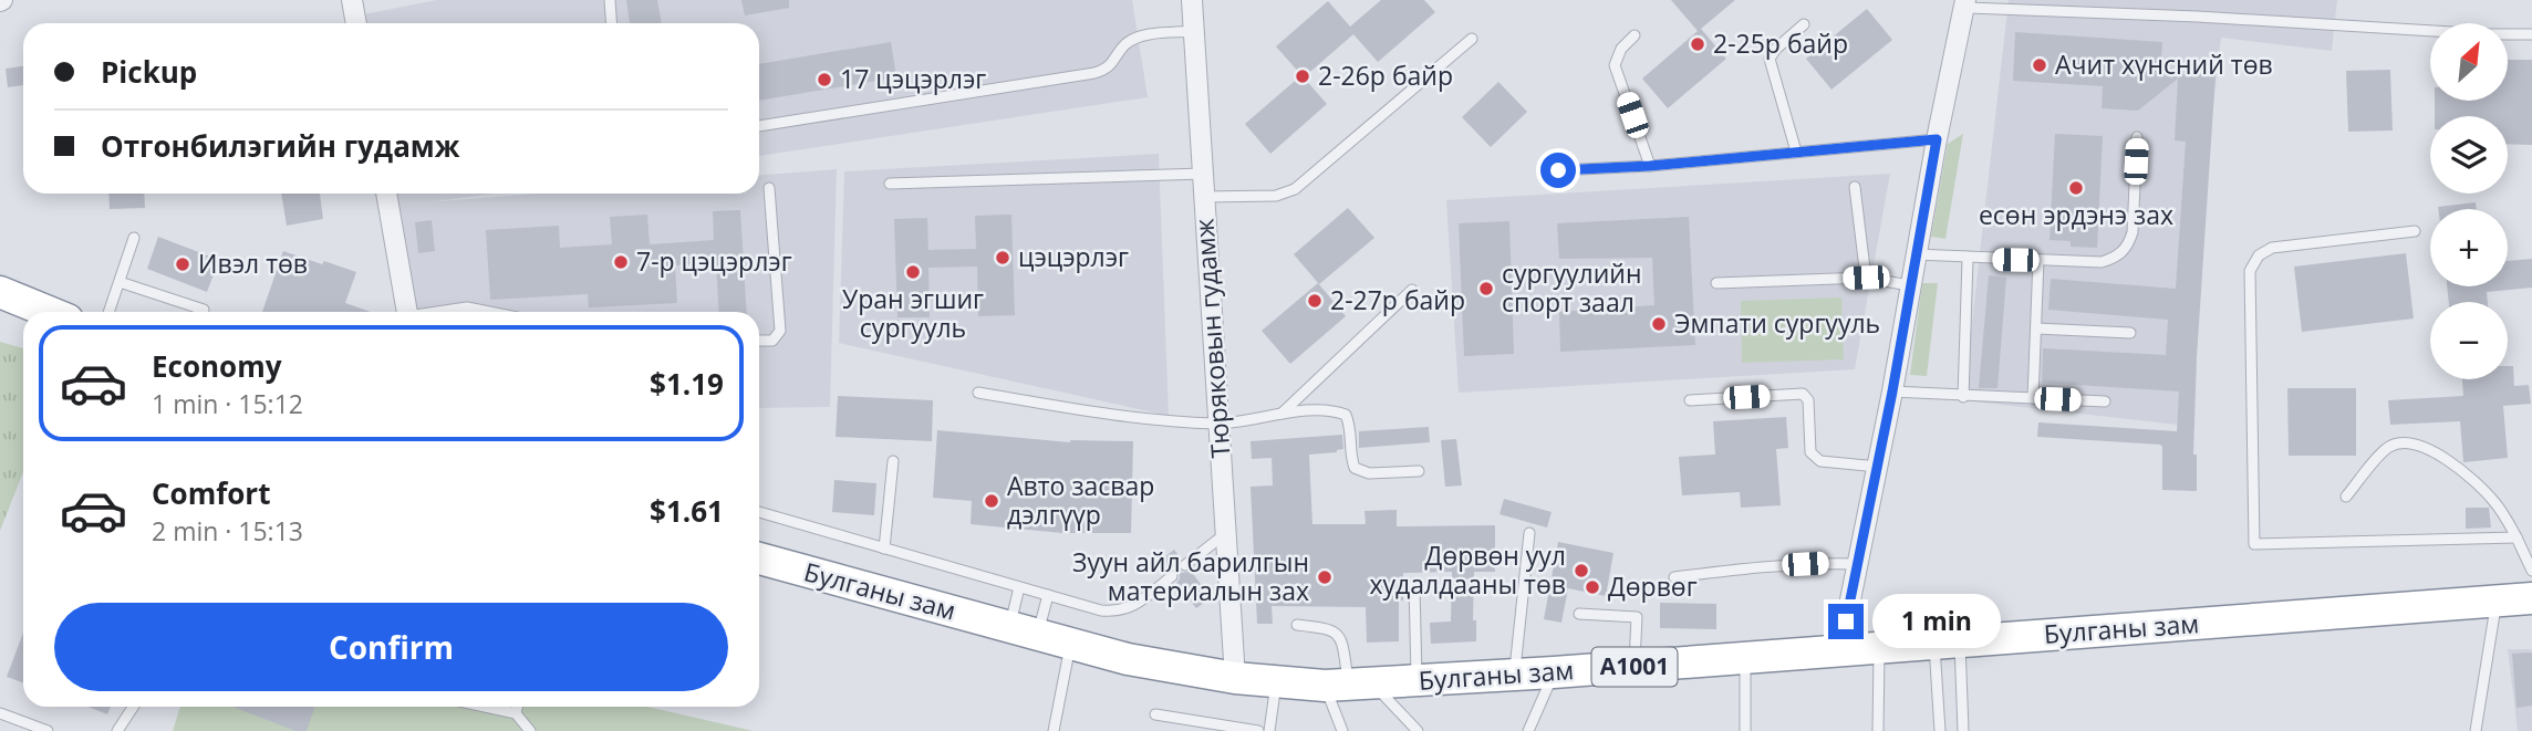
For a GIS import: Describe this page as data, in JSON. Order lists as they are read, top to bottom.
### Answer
{
  "streets": {
    "highway": ["Булганы зам", "A1001"],
    "street": ["Тюряковын гудамж"]
  },
  "crossings": [
    ["Тюряковын гудамж", "Булганы зам"]
  ],
  "places": [
    "2-25р байр",
    "Ачит хүнсний төв",
    "2-26р байр",
    "17 цэцэрлэг",
    "есөн эрдэнэ зах",
    "цэцэрлэг",
    "7-р цэцэрлэг",
    "Ивэл төв",
    "Уран эгшиг сургууль",
    "сургуулийн спорт заал",
    "2-27р байр",
    "Эмпати сургууль",
    "Авто засвар дэлгүүр",
    "Дөрвөн уул худалдааны төв",
    "Зуун айл барилгын материалын зах",
    "Дөрвөг"
  ],
  "north": "top right",
  "page": {
    "map_buttons": ["+", "−"],
    "banner": ["Pickup", "Отгонбилэгийн гудамж"],
    "list": [
      {
        "name": "Economy",
        "note": "1 min · 15:12",
        "value": "$1.19"
      },
      {
        "name": "Comfort",
        "note": "2 min · 15:13",
        "value": "$1.61"
      }
    ],
    "buttons": "Confirm",
    "bubble": "1 min"
  }
}
